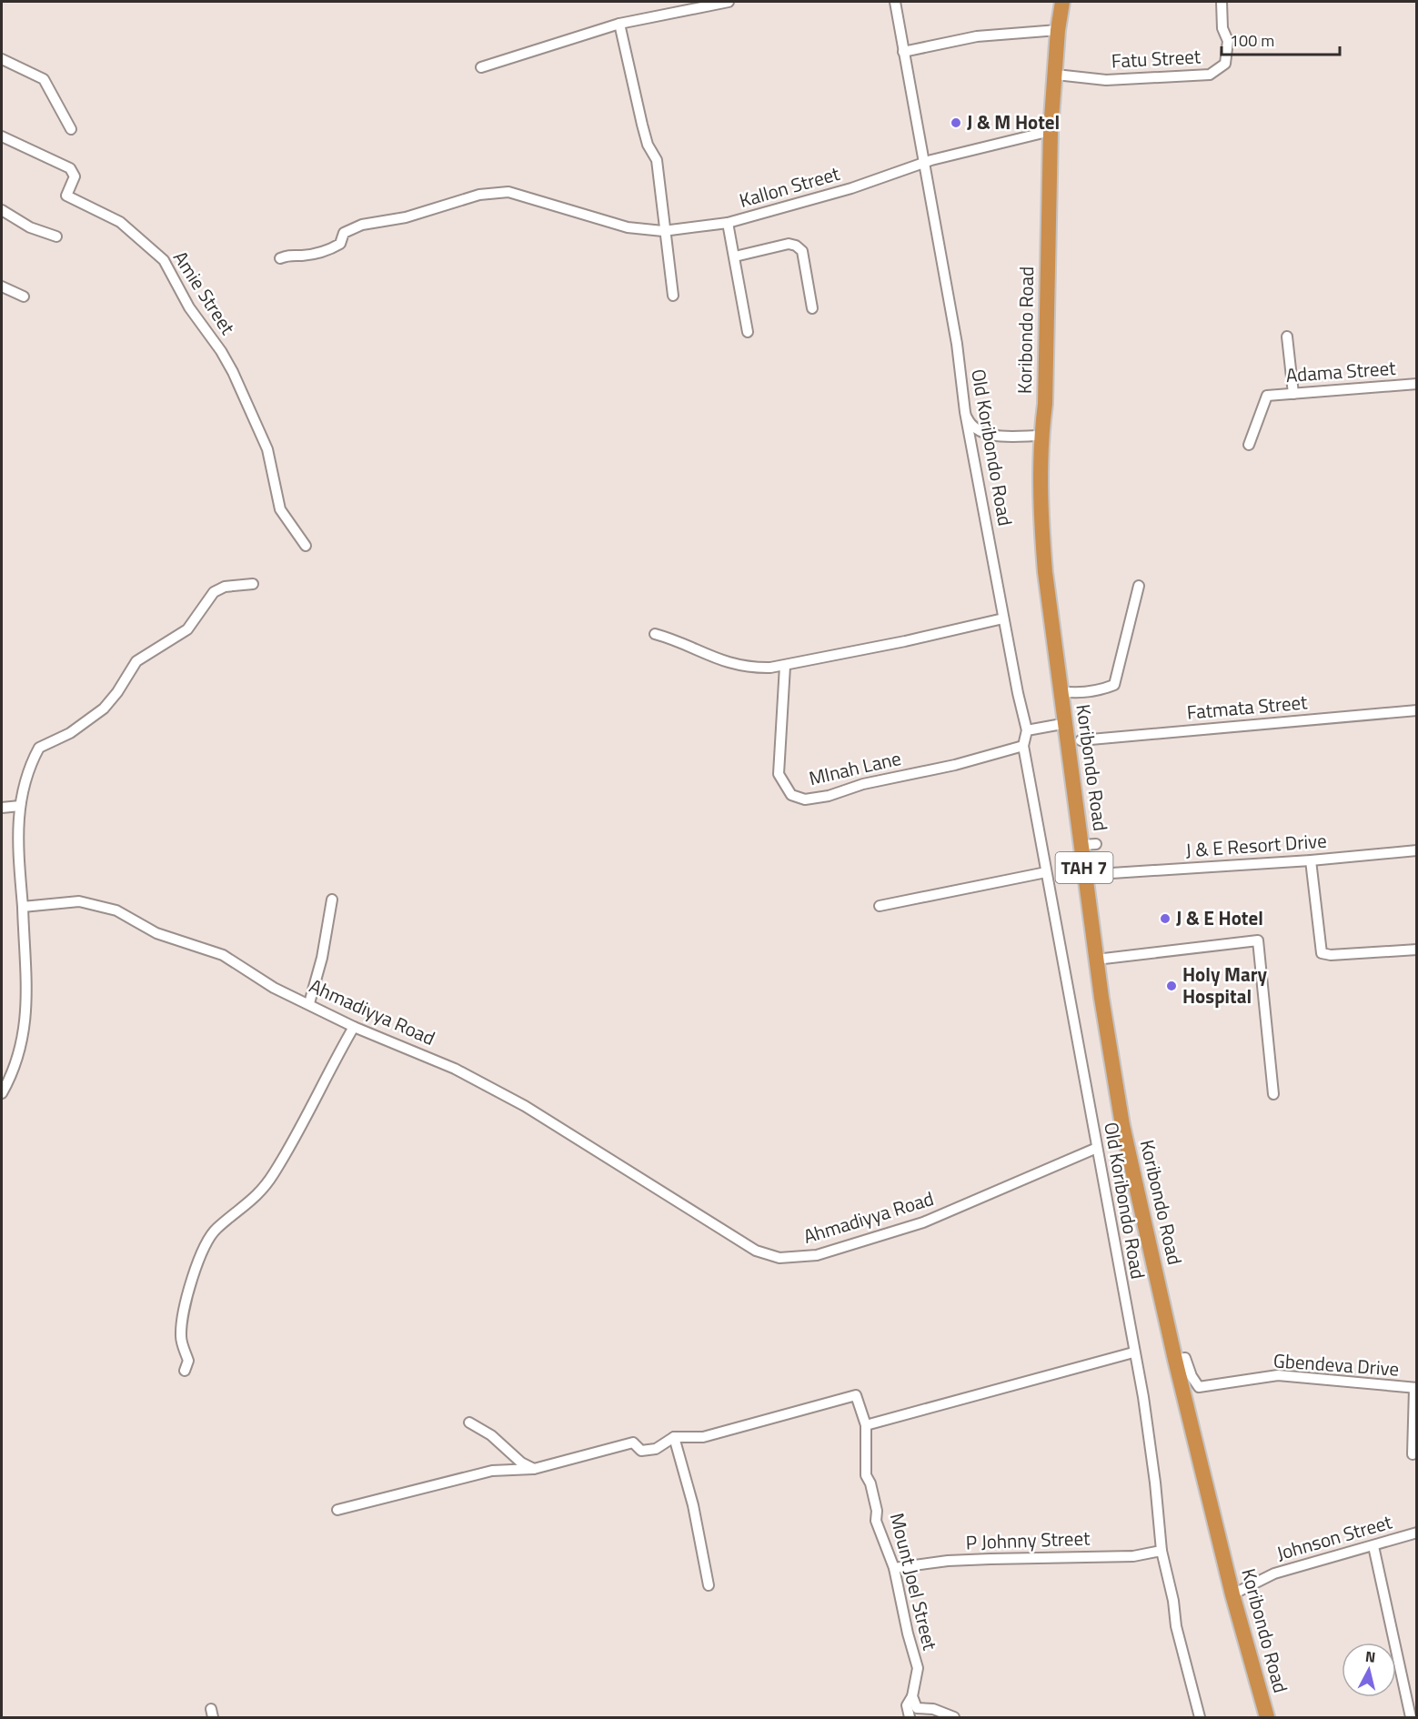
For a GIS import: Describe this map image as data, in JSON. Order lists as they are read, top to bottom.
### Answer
{
  "streets": {
    "highway": ["Koribondo Road", "TAH 7"],
    "street": [
      "Fatu Street",
      "Kallon Street",
      "Amie Street",
      "Adama Street",
      "Old Koribondo Road",
      "Fatmata Street",
      "MInah Lane",
      "J & E Resort Drive",
      "Ahmadiyya Road",
      "Gbendeva Drive",
      "Johnson Street",
      "P Johnny Street",
      "Mount Joel Street"
    ]
  },
  "crossings": [
    ["Fatu Street", "Koribondo Road"],
    ["Kallon Street", "Koribondo Road"],
    ["Kallon Street", "Old Koribondo Road"],
    ["Koribondo Road", "Gbendeva Drive"],
    ["Koribondo Road", "Johnson Street"],
    ["Old Koribondo Road", "MInah Lane"],
    ["Old Koribondo Road", "Ahmadiyya Road"],
    ["Old Koribondo Road", "P Johnny Street"],
    ["P Johnny Street", "Mount Joel Street"]
  ],
  "places": ["J & M Hotel", "J & E Hotel", "Holy Mary Hospital"],
  "scale_bar": "100 m",
  "north": "top"
}
